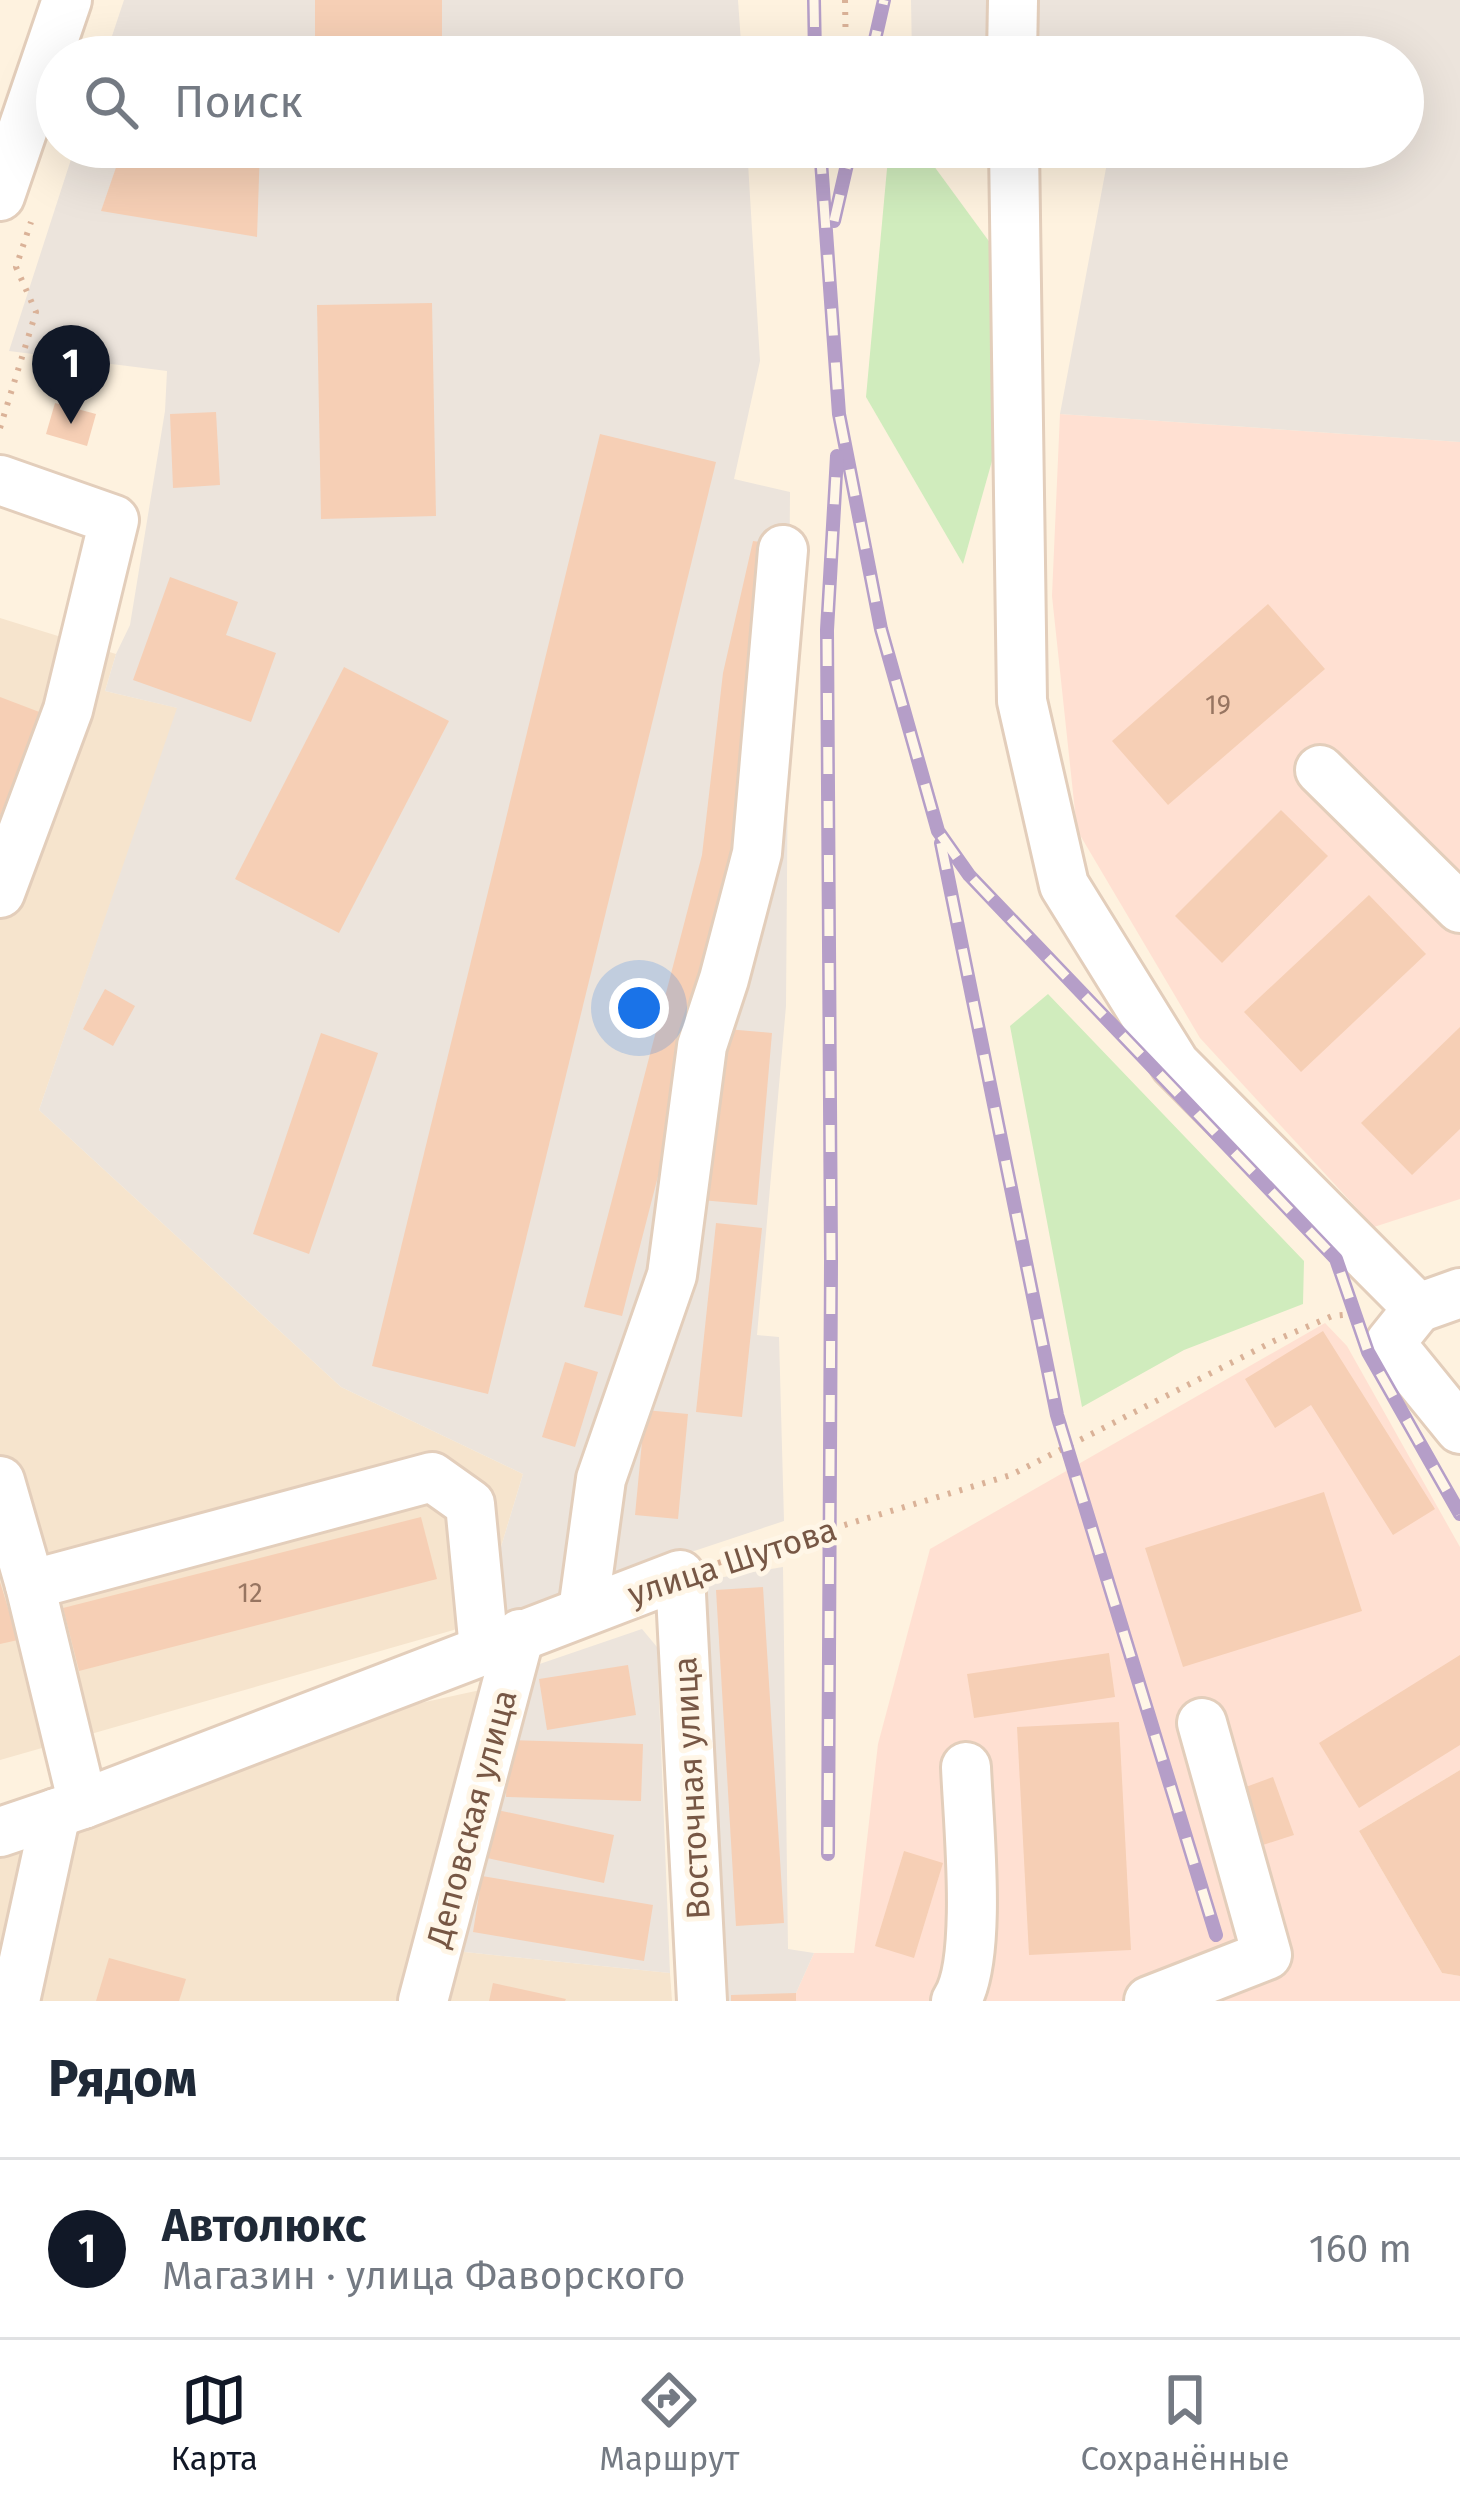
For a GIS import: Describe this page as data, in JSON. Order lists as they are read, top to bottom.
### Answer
{
  "streets": {
    "street": ["улица Шутова", "Восточная улица", "Деповская улица"]
  },
  "crossings": [
    ["улица Шутова", "Восточная улица"],
    ["улица Шутова", "Деповская улица"]
  ],
  "house_numbers": ["19", "12"],
  "page": {
    "search": "Поиск",
    "pins": "1",
    "heading": "Рядом",
    "list": [
      {
        "mark": "1",
        "name": "Автолюкс",
        "note": "Магазин · улица Фаворского",
        "value": "160 m"
      }
    ],
    "nav": ["Карта", "Маршрут", "Сохранённые"]
  }
}
